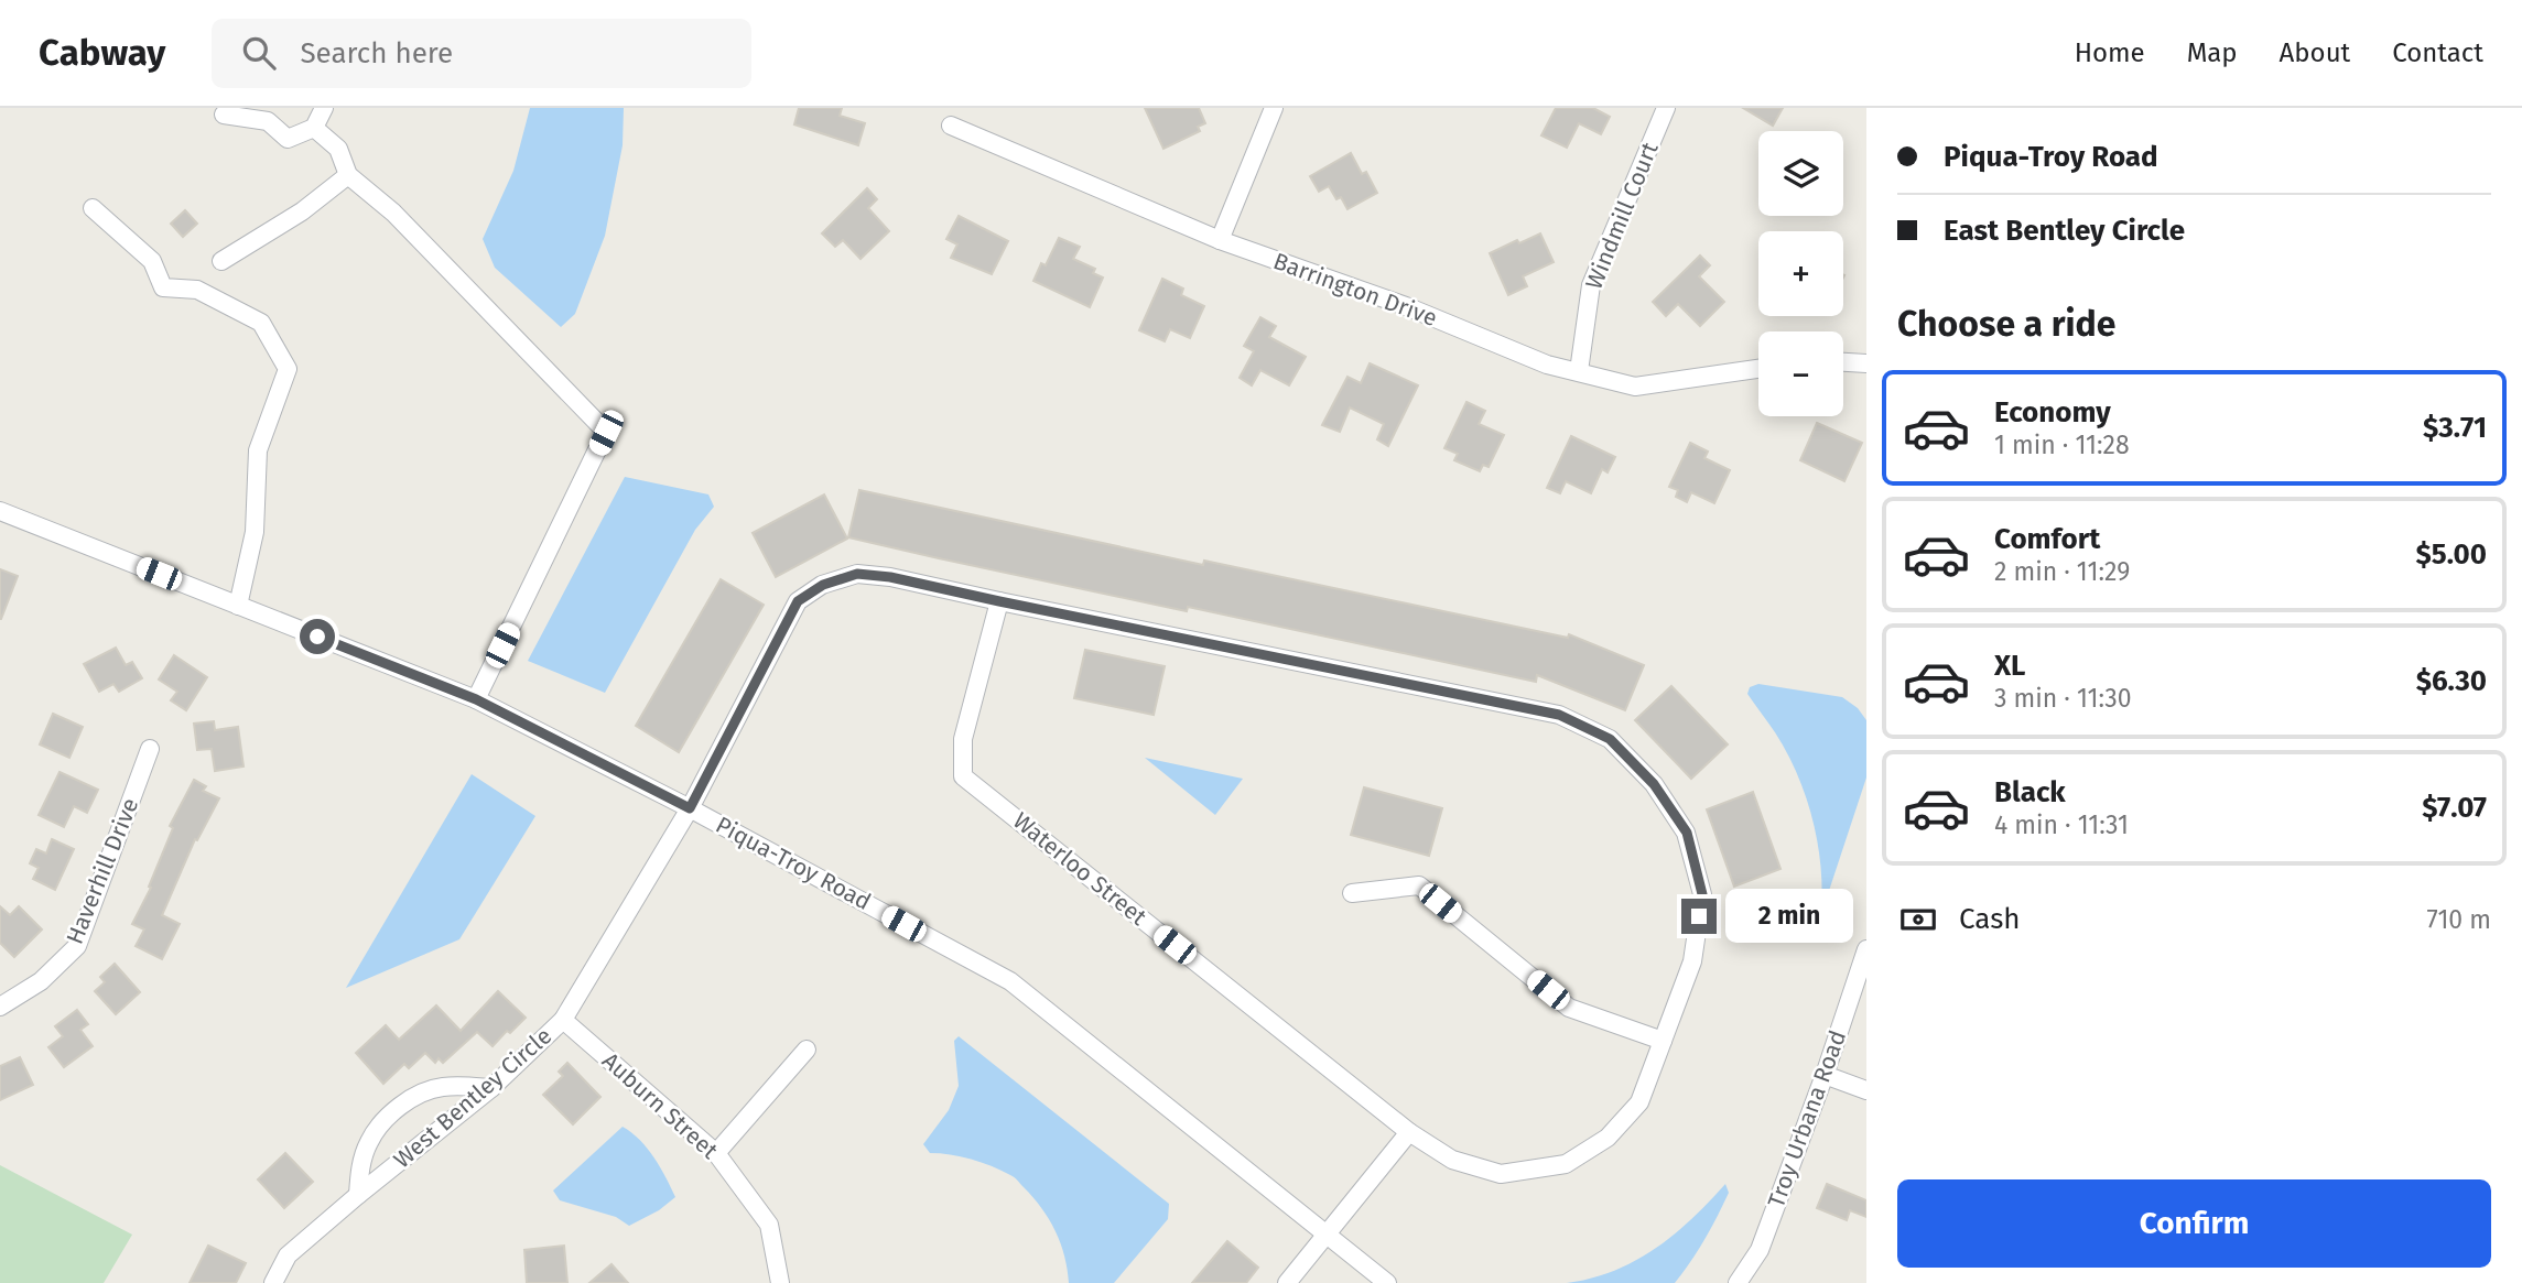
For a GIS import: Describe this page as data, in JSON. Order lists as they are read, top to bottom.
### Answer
{
  "streets": {
    "street": [
      "Windmill Court",
      "Barrington Drive",
      "Piqua-Troy Road",
      "Waterloo Street",
      "Haverhill Drive",
      "West Bentley Circle",
      "Auburn Street",
      "Troy Urbana Road"
    ]
  },
  "crossings": [
    ["Windmill Court", "Barrington Drive"],
    ["Piqua-Troy Road", "West Bentley Circle"],
    ["Waterloo Street", "West Bentley Circle"],
    ["West Bentley Circle", "Auburn Street"]
  ],
  "page": {
    "header": "Cabway",
    "search": "Search here",
    "nav": [
      "Home",
      "Map",
      "About",
      "Contact"
    ],
    "banner": ["Piqua-Troy Road", "East Bentley Circle"],
    "map_buttons": ["+", "−"],
    "heading": "Choose a ride",
    "list": [
      {
        "name": "Economy",
        "note": "1 min · 11:28",
        "value": "$3.71"
      },
      {
        "name": "Comfort",
        "note": "2 min · 11:29",
        "value": "$5.00"
      },
      {
        "name": "XL",
        "note": "3 min · 11:30",
        "value": "$6.30"
      },
      {
        "name": "Black",
        "note": "4 min · 11:31",
        "value": "$7.07"
      }
    ],
    "pay": ["Cash", "710 m"],
    "bubble": "2 min",
    "buttons": "Confirm"
  }
}
